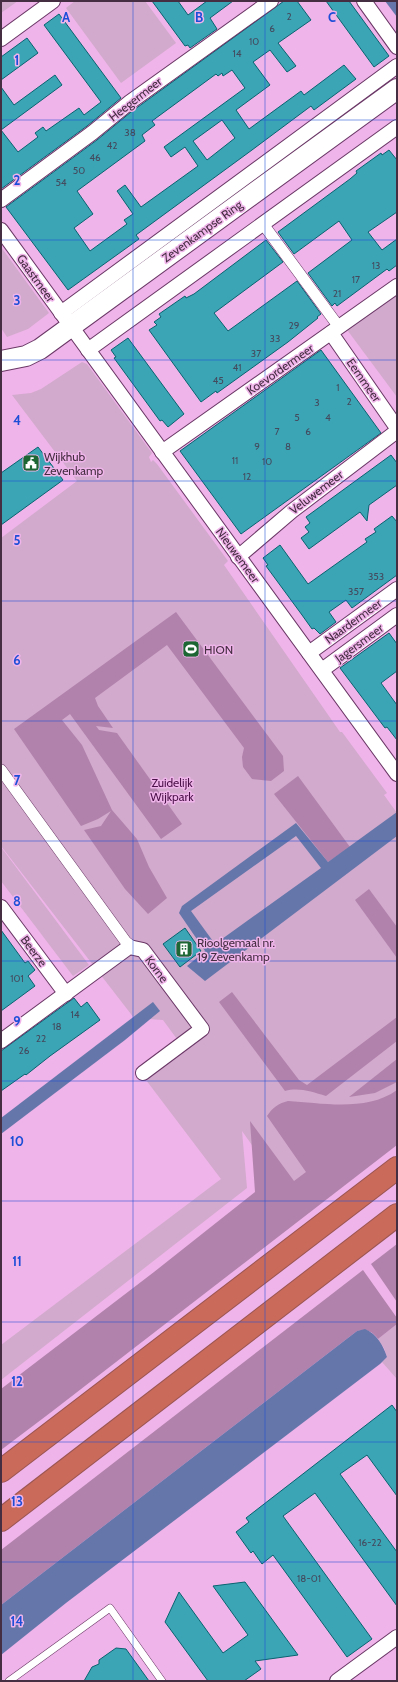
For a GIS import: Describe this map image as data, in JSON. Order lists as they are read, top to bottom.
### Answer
{
  "streets": {
    "main road": ["Zevenkampse Ring"],
    "street": [
      "Heegermeer",
      "Gaastmeer",
      "Koevordermeer",
      "Eemmeer",
      "Veluwemeer",
      "Nieuwemeer",
      "Naardermeer",
      "Jagersmeer",
      "Beerze",
      "Korne"
    ]
  },
  "crossings": [
    ["Zevenkampse Ring", "Gaastmeer"],
    ["Zevenkampse Ring", "Nieuwemeer"],
    ["Gaastmeer", "Nieuwemeer"],
    ["Koevordermeer", "Eemmeer"],
    ["Koevordermeer", "Nieuwemeer"],
    ["Veluwemeer", "Nieuwemeer"],
    ["Nieuwemeer", "Naardermeer"],
    ["Nieuwemeer", "Jagersmeer"],
    ["Beerze", "Korne"]
  ],
  "parks": ["Zuidelijk Wijkpark"],
  "places": {
    "public building": ["Wijkhub Zevenkamp"],
    "sports": ["HION"],
    "building": ["Rioolgemaal nr. 19 Zevenkamp"]
  },
  "house_numbers": [
    "2",
    "6",
    "10",
    "14",
    "38",
    "42",
    "46",
    "50",
    "54",
    "13",
    "17",
    "21",
    "29",
    "33",
    "37",
    "41",
    "45",
    "1",
    "2",
    "3",
    "5",
    "4",
    "7",
    "6",
    "9",
    "8",
    "11",
    "10",
    "12",
    "353",
    "357",
    "101",
    "14",
    "18",
    "22",
    "26",
    "16-22",
    "18-01"
  ],
  "grid": {
    "columns": ["A", "B", "C"],
    "rows": [
      "1",
      "2",
      "3",
      "4",
      "5",
      "6",
      "7",
      "8",
      "9",
      "10",
      "11",
      "12",
      "13",
      "14"
    ]
  }
}
